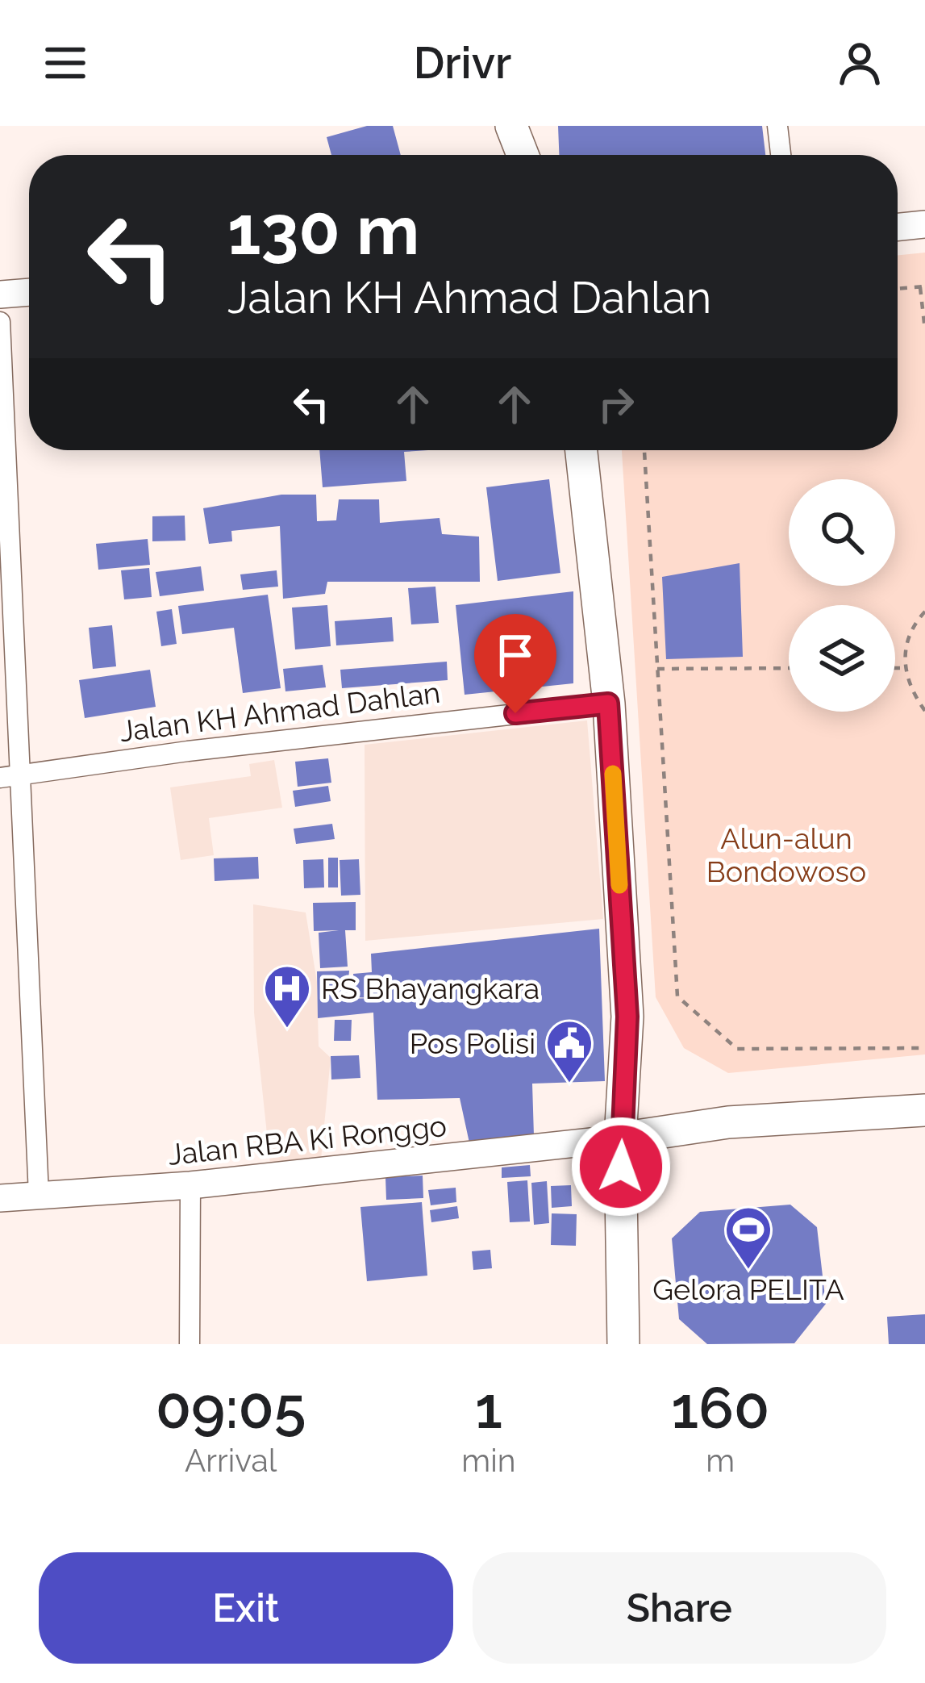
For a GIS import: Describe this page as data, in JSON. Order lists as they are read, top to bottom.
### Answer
{
  "streets": {
    "main road": ["Jalan RBA Ki Ronggo"],
    "street": ["Jalan KH Ahmad Dahlan"]
  },
  "parks": ["Alun-alun Bondowoso"],
  "places": {
    "hospital": ["RS Bhayangkara"],
    "public building": ["Pos Polisi"],
    "sports": ["Gelora PELITA"]
  },
  "page": {
    "header": "Drivr",
    "turn": ["130 m", "Jalan KH Ahmad Dahlan"],
    "eta": [
      "09:05",
      "Arrival",
      "1",
      "min",
      "160",
      "m"
    ],
    "buttons": ["Exit", "Share"]
  }
}
